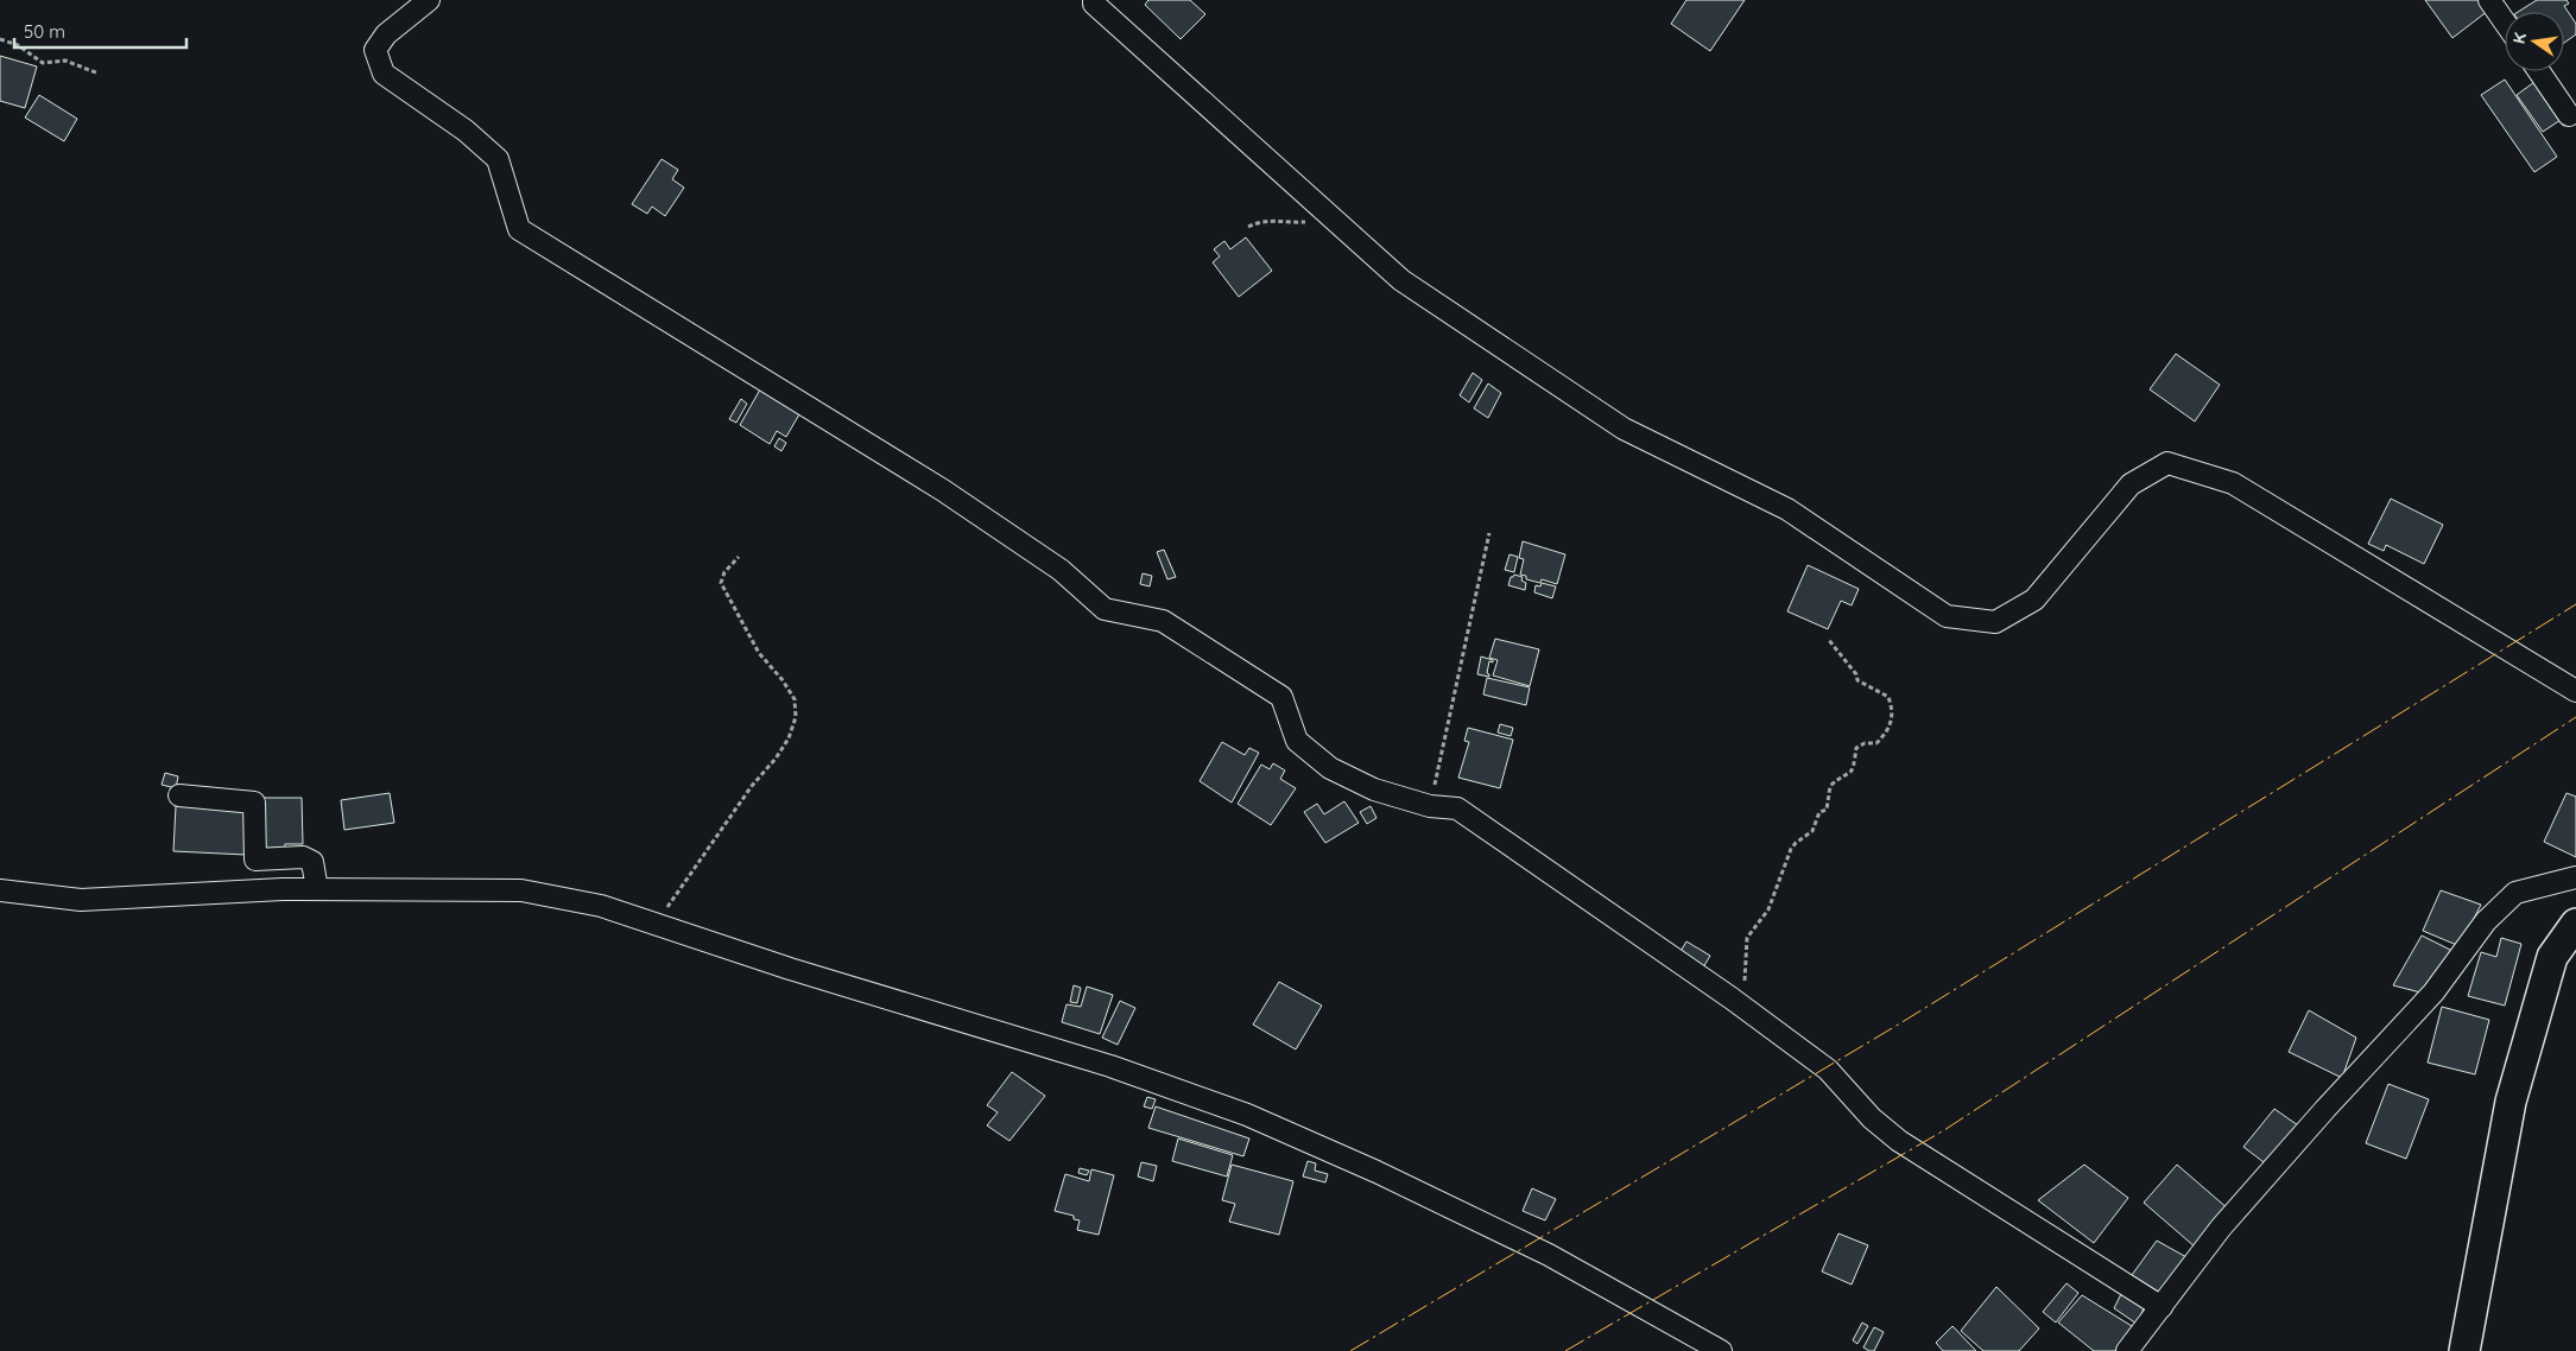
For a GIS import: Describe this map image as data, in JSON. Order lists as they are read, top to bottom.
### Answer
{
  "scale_bar": "50 m",
  "north": "left"
}
